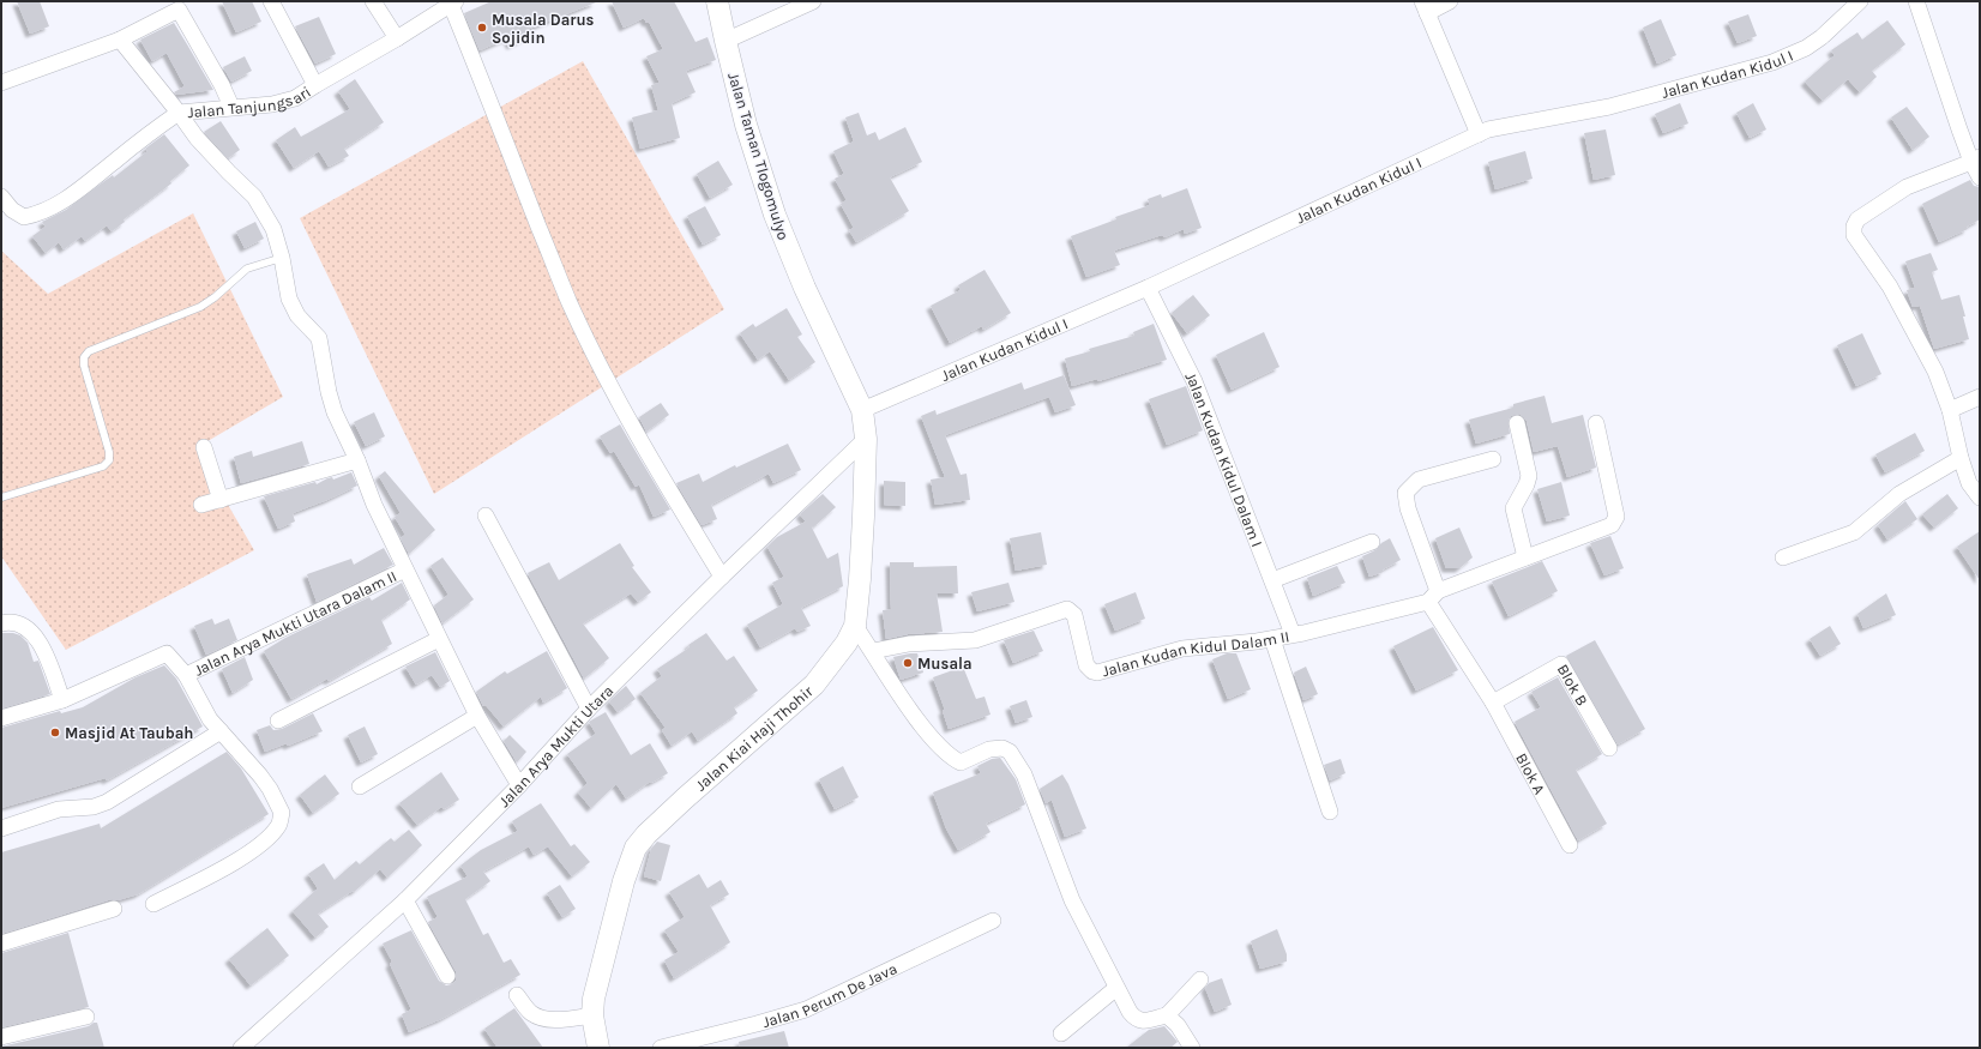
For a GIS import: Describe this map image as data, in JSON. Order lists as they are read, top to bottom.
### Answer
{
  "streets": {
    "street": [
      "Jalan Kudan Kidul I",
      "Jalan Tanjungsari",
      "Jalan Taman Tlogomulyo",
      "Jalan Kudan Kidul Dalam I",
      "Jalan Arya Mukti Utara Dalam II",
      "Jalan Kudan Kidul Dalam II",
      "Blok B",
      "Jalan Kiai Haji Thohir",
      "Jalan Arya Mukti Utara",
      "Blok A",
      "Jalan Perum De Java"
    ]
  },
  "crossings": [
    ["Jalan Kudan Kidul I", "Jalan Taman Tlogomulyo"],
    ["Jalan Kudan Kidul I", "Jalan Kudan Kidul Dalam I"],
    ["Jalan Kudan Kidul I", "Jalan Kiai Haji Thohir"],
    ["Jalan Taman Tlogomulyo", "Jalan Kiai Haji Thohir"],
    ["Jalan Kudan Kidul Dalam I", "Jalan Kudan Kidul Dalam II"],
    ["Jalan Kudan Kidul Dalam II", "Blok A"],
    ["Blok B", "Blok A"],
    ["Jalan Kiai Haji Thohir", "Jalan Arya Mukti Utara"]
  ],
  "places": ["Musala Darus Sojidin", "Musala", "Masjid At Taubah"]
}
